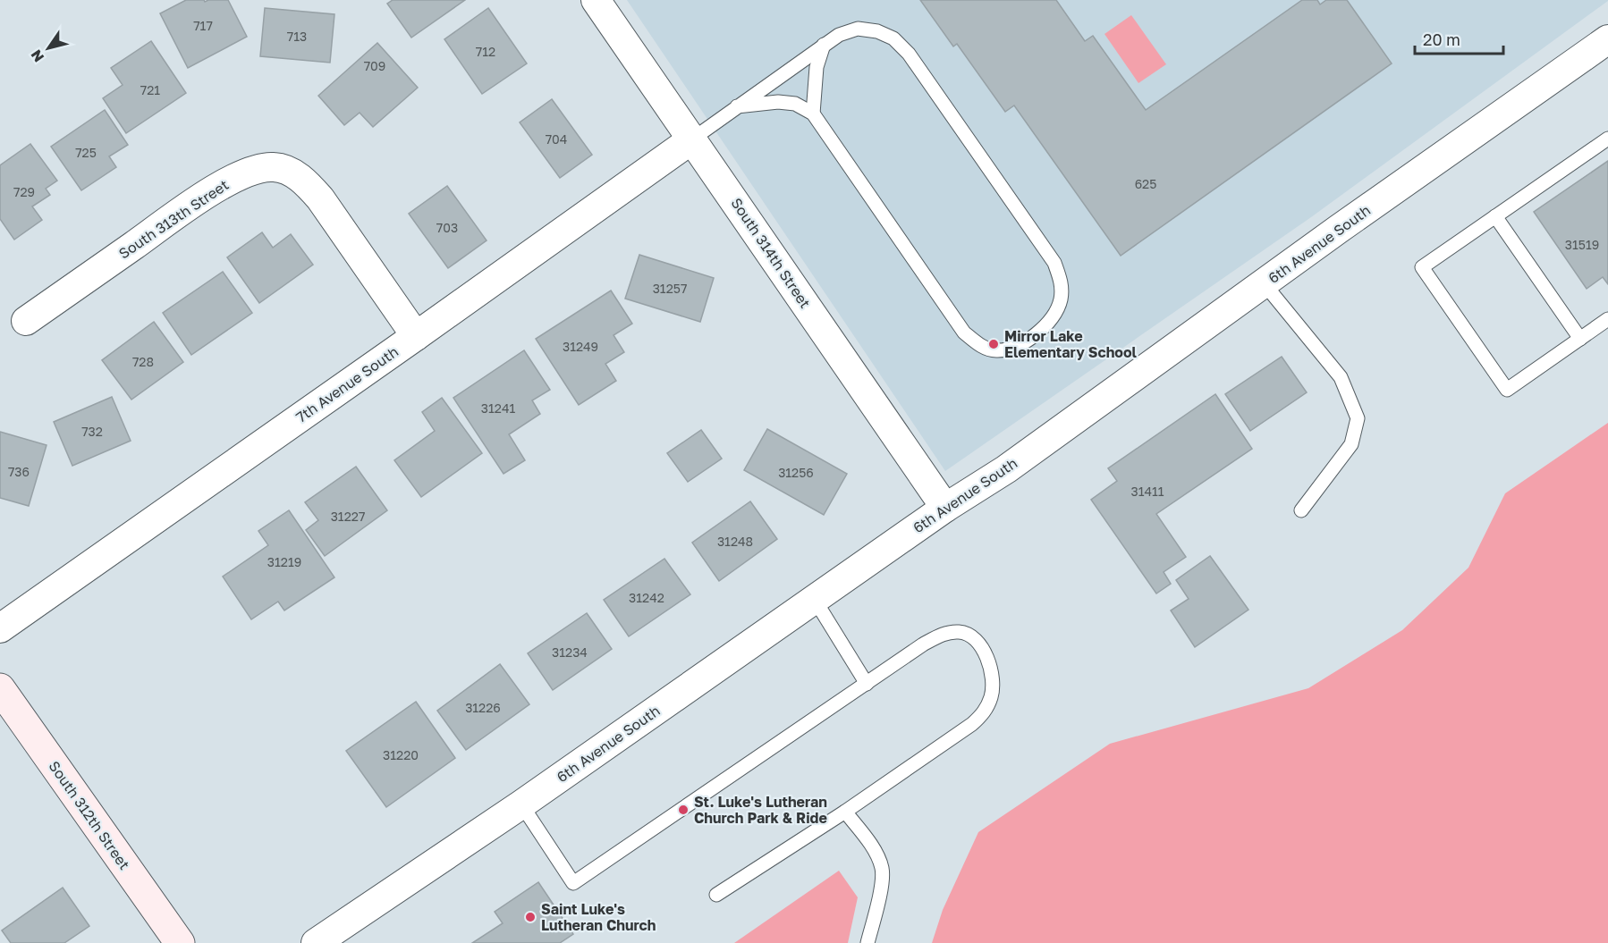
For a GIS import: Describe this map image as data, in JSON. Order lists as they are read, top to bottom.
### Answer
{
  "streets": {
    "street": [
      "South 313th Street",
      "6th Avenue South",
      "South 314th Street",
      "7th Avenue South",
      "South 312th Street"
    ]
  },
  "crossings": [
    ["South 313th Street", "7th Avenue South"],
    ["6th Avenue South", "South 314th Street"],
    ["South 314th Street", "7th Avenue South"]
  ],
  "places": ["Mirror Lake Elementary School", "St. Luke's Lutheran Church Park & Ride", "Saint Luke's Lutheran Church"],
  "house_numbers": [
    "717",
    "713",
    "712",
    "709",
    "721",
    "704",
    "725",
    "625",
    "729",
    "703",
    "31519",
    "31257",
    "31249",
    "728",
    "31241",
    "732",
    "736",
    "31256",
    "31411",
    "31227",
    "31248",
    "31219",
    "31242",
    "31234",
    "31226",
    "31220"
  ],
  "scale_bar": "20 m",
  "north": "bottom left"
}
